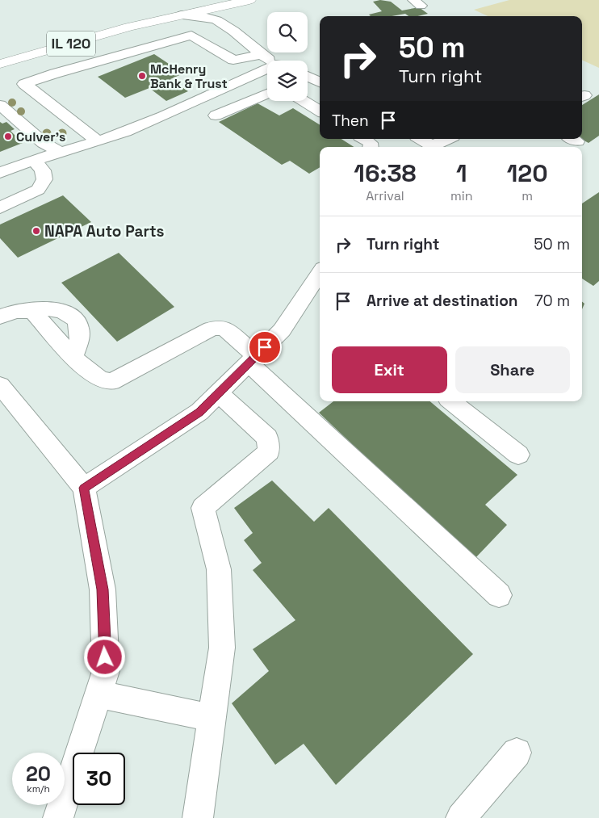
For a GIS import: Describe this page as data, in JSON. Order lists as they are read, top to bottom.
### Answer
{
  "streets": {
    "main road": ["IL 120"]
  },
  "places": ["McHenry Bank & Trust", "Culver's", "NAPA Auto Parts"],
  "page": {
    "turn": ["50 m", "Turn right"],
    "then": "Then",
    "eta": [
      "16:38",
      "Arrival",
      "1",
      "min",
      "120",
      "m"
    ],
    "list": [
      {
        "name": "Turn right",
        "value": "50 m"
      },
      {
        "name": "Arrive at destination",
        "value": "70 m"
      }
    ],
    "buttons": ["Exit", "Share"],
    "speed": "20 km/h",
    "limit": "30"
  }
}
